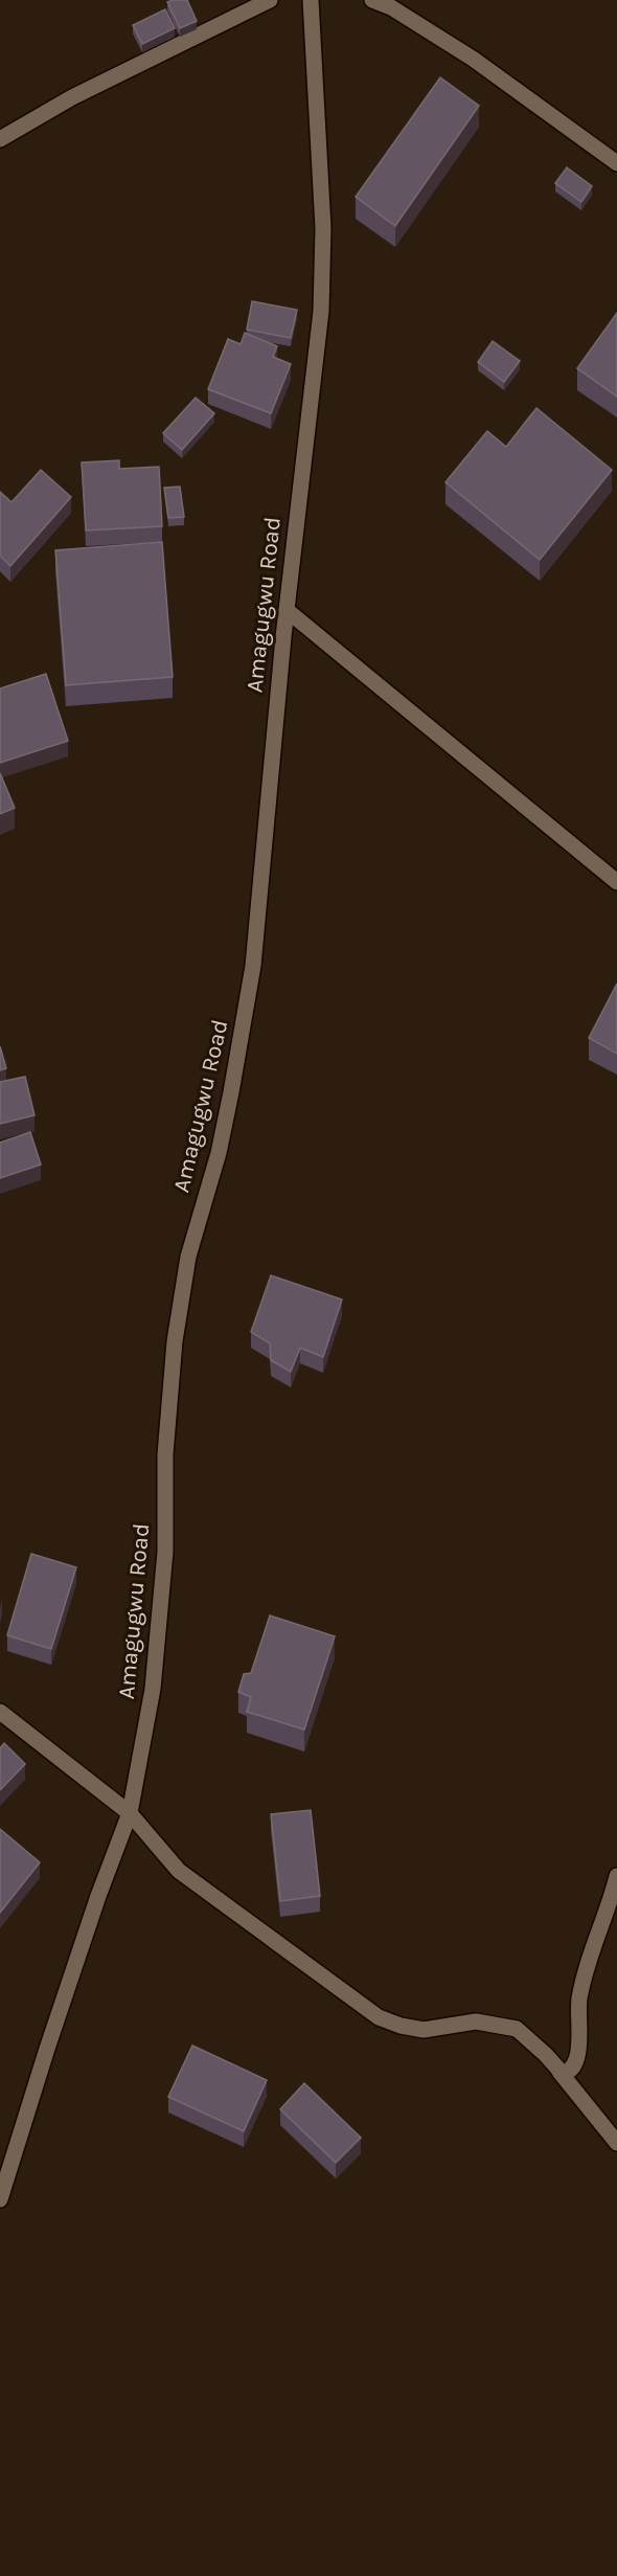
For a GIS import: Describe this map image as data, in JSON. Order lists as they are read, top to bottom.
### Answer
{
  "streets": {
    "street": ["Amagugwu Road"]
  }
}
